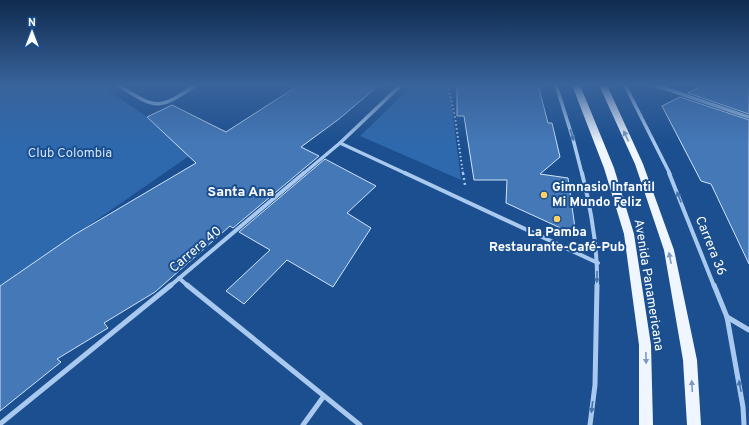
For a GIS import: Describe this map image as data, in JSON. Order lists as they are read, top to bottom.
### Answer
{
  "streets": {
    "main road": ["Avenida Panamericana"],
    "street": ["Carrera 36", "Carrera 40"]
  },
  "one_way": ["Carrera 36"],
  "districts": ["Santa Ana"],
  "parks": ["Club Colombia"],
  "places": ["Gimnasio Infantil Mi Mundo Feliz", "La Pamba Restaurante-Café-Pub"],
  "north": "top"
}
